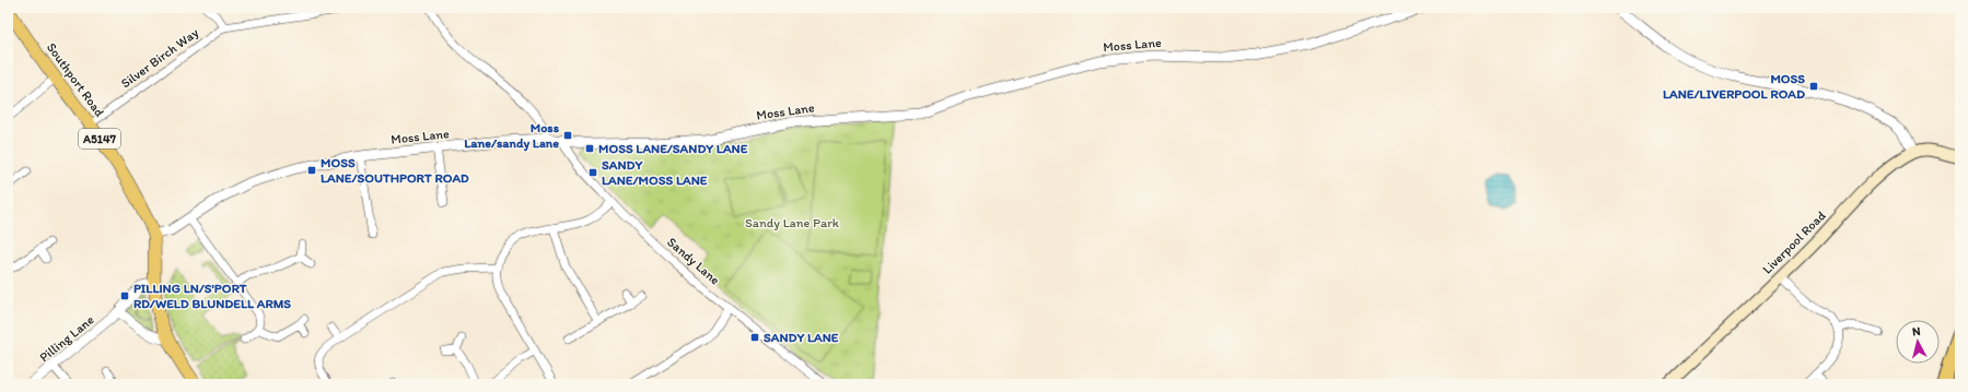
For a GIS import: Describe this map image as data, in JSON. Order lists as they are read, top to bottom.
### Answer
{
  "streets": {
    "main road": ["Southport Road", "A5147", "Liverpool Road"],
    "street": [
      "Moss Lane",
      "Silver Birch Way",
      "Sandy Lane",
      "Pilling Lane"
    ]
  },
  "crossings": [
    ["Moss Lane", "Southport Road"],
    ["Moss Lane", "Sandy Lane"],
    ["Silver Birch Way", "Southport Road"],
    ["Southport Road", "Pilling Lane"]
  ],
  "parks": ["Sandy Lane Park"],
  "places": {
    "transit": [
      "MOSS LANE/LIVERPOOL ROAD",
      "Moss Lane/sandy Lane",
      "MOSS LANE/SANDY LANE",
      "MOSS LANE/SOUTHPORT ROAD",
      "SANDY LANE/MOSS LANE",
      "PILLING LN/S'PORT RD/WELD BLUNDELL ARMS",
      "SANDY LANE"
    ]
  },
  "north": "top"
}
